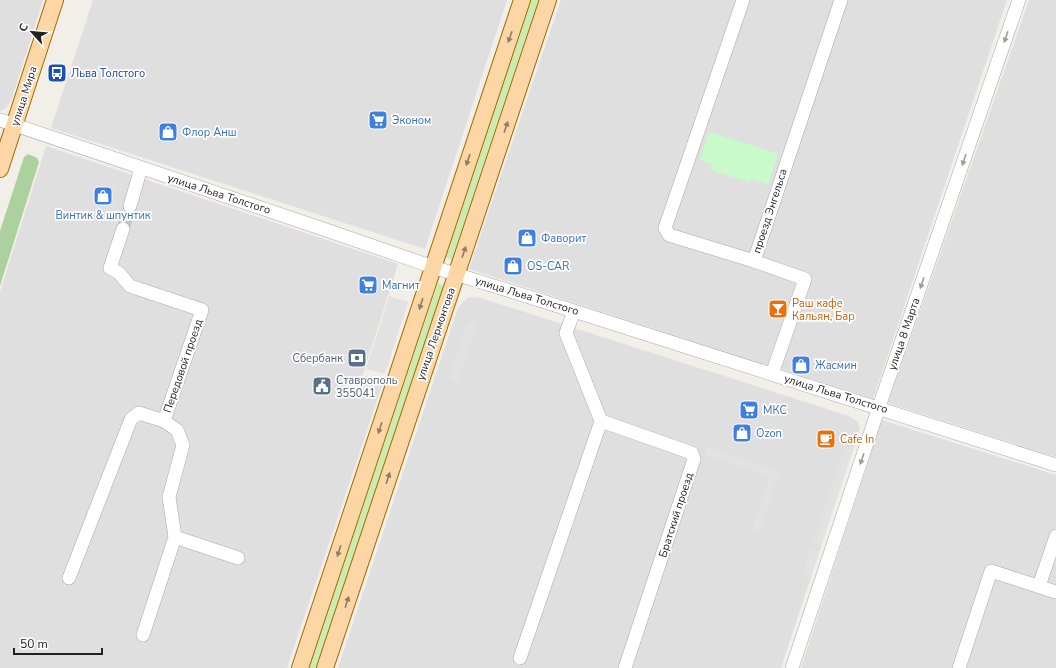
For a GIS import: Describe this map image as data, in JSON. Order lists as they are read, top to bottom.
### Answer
{
  "streets": {
    "main road": ["улица Мира", "улица Лермонтова"],
    "street": [
      "улица Льва Толстого",
      "проезд Энгельса",
      "улица 8 Марта",
      "Передовой проезд",
      "Братский проезд"
    ]
  },
  "crossings": [
    ["улица Мира", "улица Льва Толстого"],
    ["улица Льва Толстого", "улица Лермонтова"],
    ["улица Льва Толстого", "улица 8 Марта"]
  ],
  "one_way": ["улица 8 Марта"],
  "places": {
    "bus stop": ["Льва Толстого"],
    "supermarket": ["Эконом", "Магнит", "МКС"],
    "shop": [
      "Флор Анш",
      "Винтик & шпунтик",
      "Фаворит",
      "OS-CAR",
      "Жасмин",
      "Ozon"
    ],
    "bar": ["Раш кафе Кальян, Бар"],
    "bank": ["Сбербанк"],
    "public building": ["Ставрополь 355041"],
    "cafe": ["Cafe In"]
  },
  "scale_bar": "50 m",
  "north": "top left"
}
